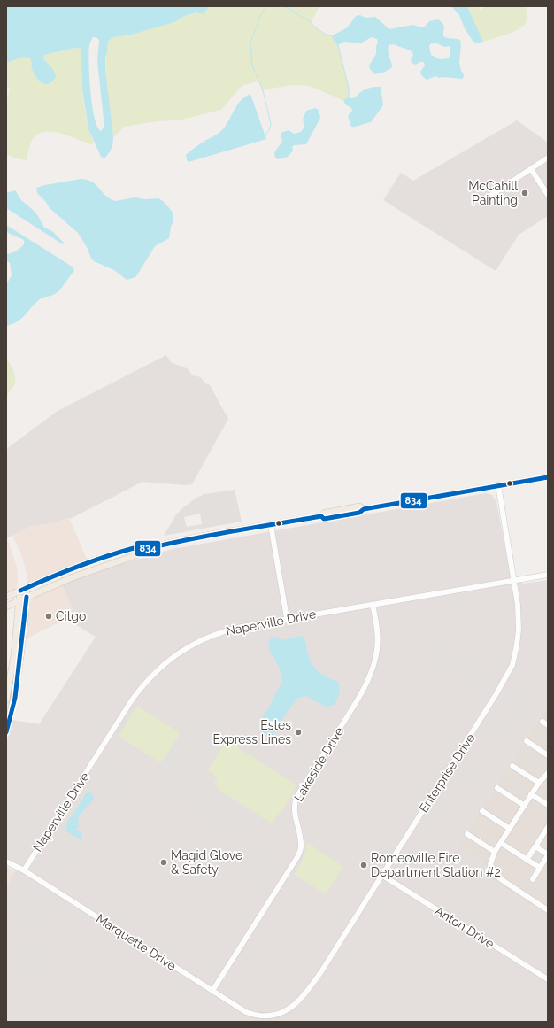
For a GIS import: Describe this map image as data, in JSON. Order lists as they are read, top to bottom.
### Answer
{
  "streets": {
    "street": [
      "Naperville Drive",
      "Lakeside Drive",
      "Enterprise Drive",
      "Anton Drive",
      "Marquette Drive"
    ]
  },
  "crossings": [
    ["Naperville Drive", "Lakeside Drive"],
    ["Naperville Drive", "Enterprise Drive"],
    ["Naperville Drive", "Marquette Drive"],
    ["Lakeside Drive", "Marquette Drive"],
    ["Enterprise Drive", "Anton Drive"],
    ["Enterprise Drive", "Marquette Drive"]
  ],
  "places": [
    "McCahill Painting",
    "Citgo",
    "Estes Express Lines",
    "Magid Glove & Safety",
    "Romeoville Fire Department Station #2"
  ],
  "lines": ["transit line 834"]
}
